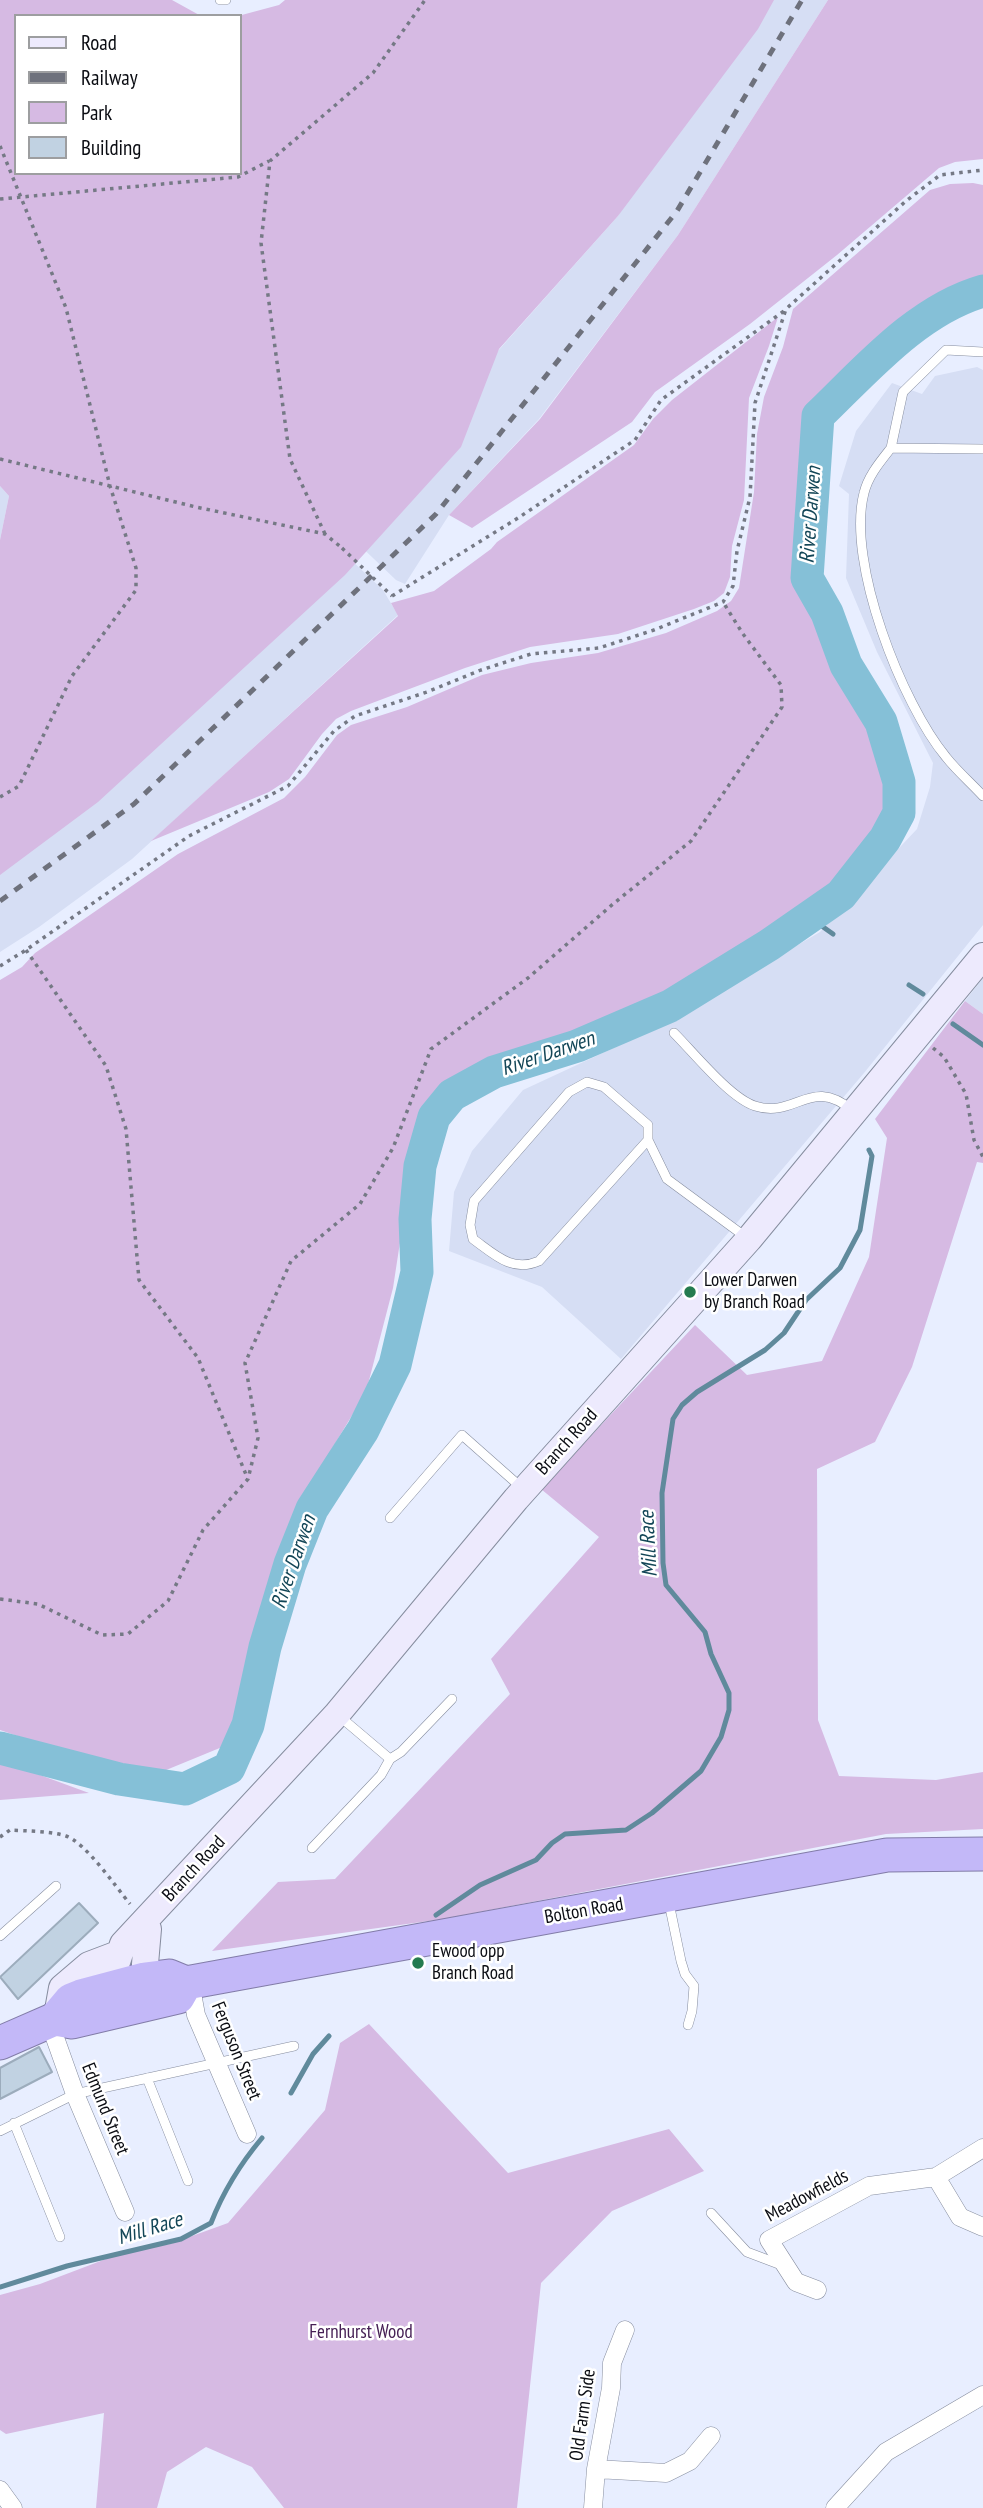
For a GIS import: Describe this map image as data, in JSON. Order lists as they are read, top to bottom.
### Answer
{
  "streets": {
    "highway": ["Bolton Road"],
    "street": [
      "Branch Road",
      "Ferguson Street",
      "Edmund Street",
      "Meadowfields",
      "Old Farm Side"
    ]
  },
  "crossings": [
    ["Bolton Road", "Ferguson Street"],
    ["Bolton Road", "Edmund Street"]
  ],
  "water": ["River Darwen", "Mill Race"],
  "parks": ["Fernhurst Wood"],
  "places": ["Lower Darwen by Branch Road", "Ewood opp Branch Road"],
  "legend": [
    "Road",
    "Railway",
    "Park",
    "Building"
  ]
}
